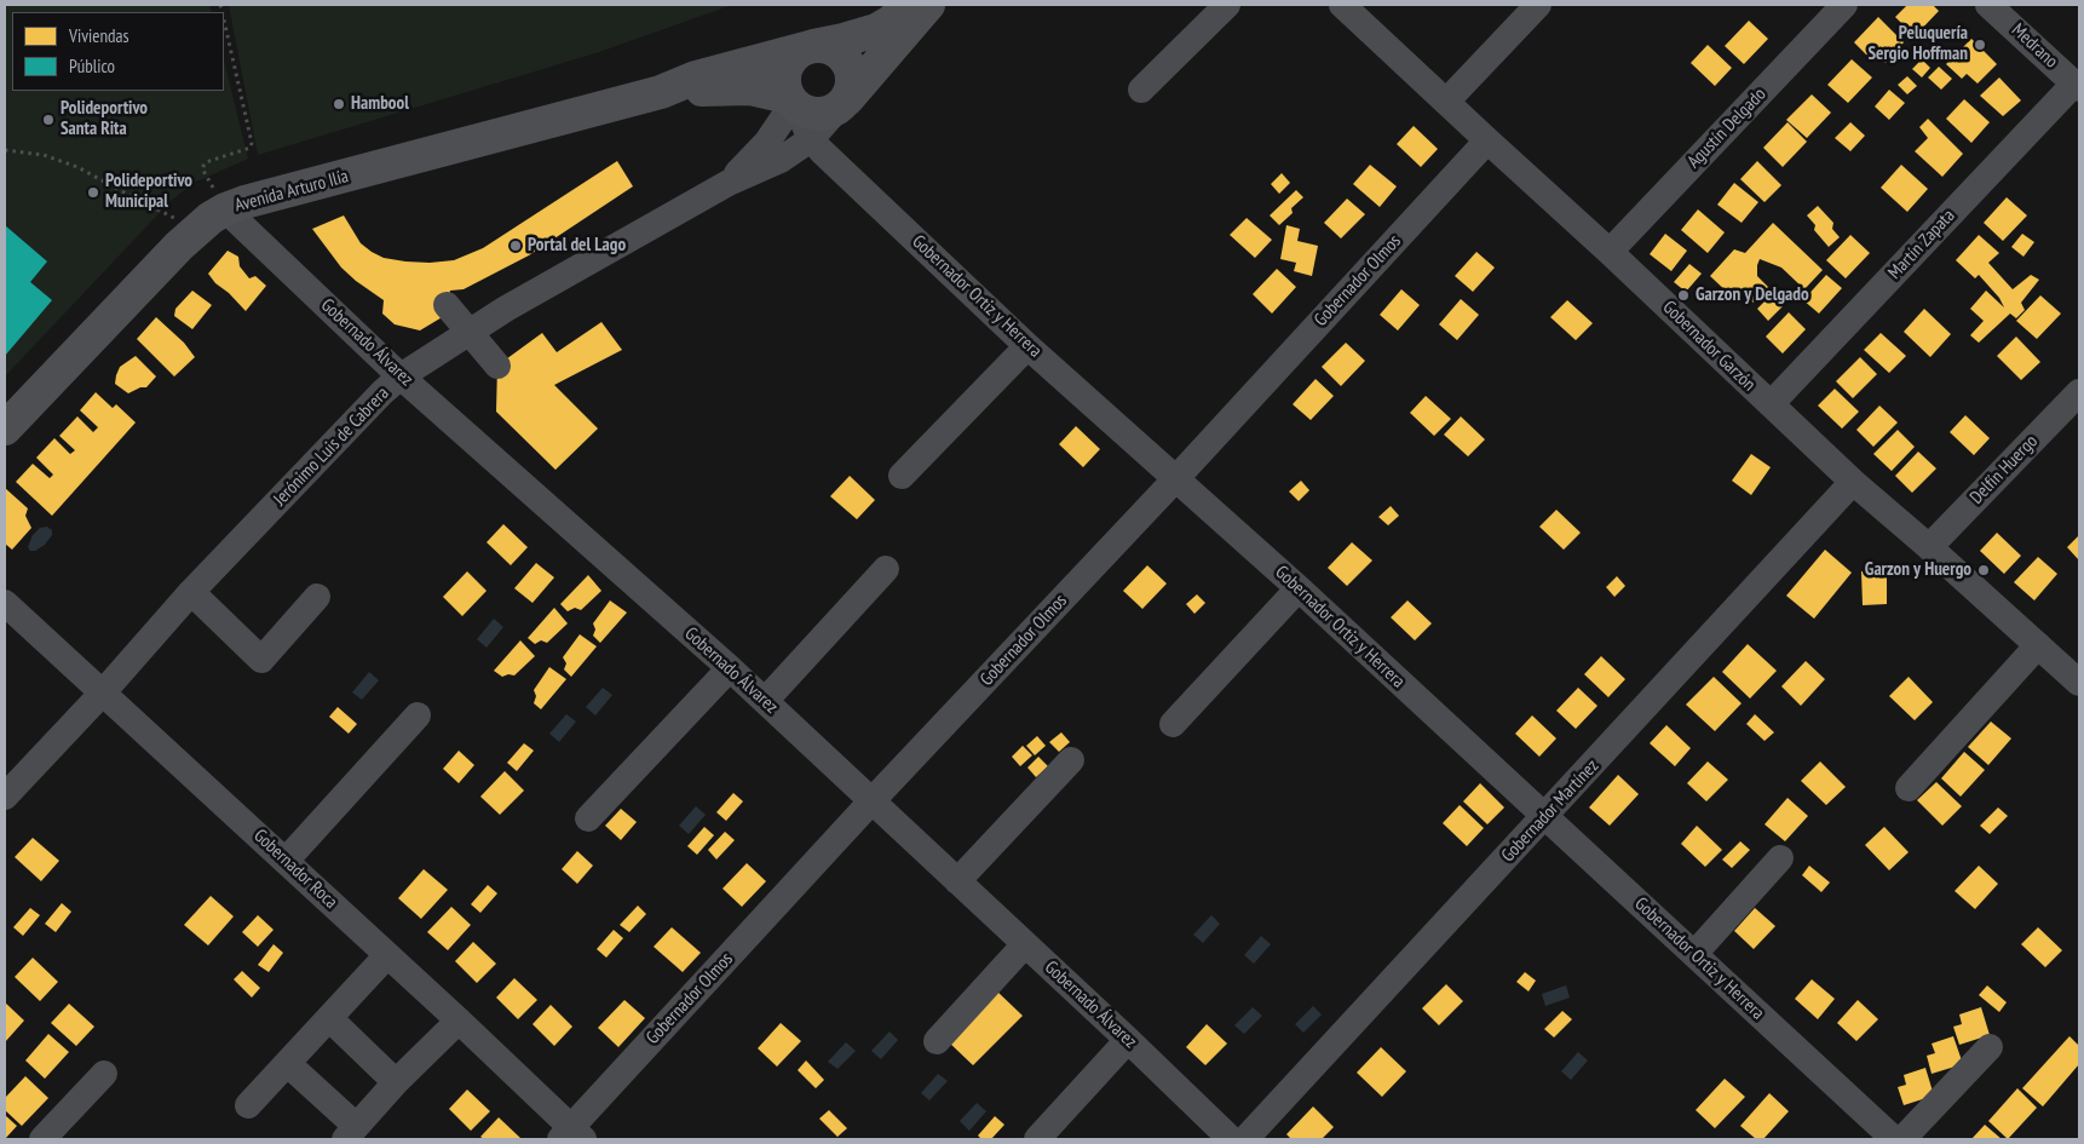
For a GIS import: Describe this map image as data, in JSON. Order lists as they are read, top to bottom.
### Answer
{
  "streets": {
    "main road": ["Avenida Arturo Ilía"],
    "street": [
      "Medrano",
      "Agustín Delgado",
      "Martín Zapata",
      "Gobernador Olmos",
      "Gobernador Ortiz y Herrera",
      "Gobernado Álvarez",
      "Gobernador Garzón",
      "Jerónimo Luis de Cabrera",
      "Delfín Huergo",
      "Gobernador Martínez",
      "Gobernador Roca"
    ]
  },
  "crossings": [
    ["Medrano", "Martín Zapata"],
    ["Agustín Delgado", "Gobernador Garzón"],
    ["Avenida Arturo Ilía", "Gobernador Ortiz y Herrera"],
    ["Avenida Arturo Ilía", "Gobernado Álvarez"],
    ["Avenida Arturo Ilía", "Jerónimo Luis de Cabrera"],
    ["Martín Zapata", "Gobernador Garzón"],
    ["Gobernador Olmos", "Gobernador Ortiz y Herrera"],
    ["Gobernador Olmos", "Gobernado Álvarez"],
    ["Gobernador Olmos", "Gobernador Garzón"],
    ["Gobernador Olmos", "Gobernador Roca"],
    ["Gobernador Ortiz y Herrera", "Jerónimo Luis de Cabrera"],
    ["Gobernador Ortiz y Herrera", "Gobernador Martínez"],
    ["Gobernado Álvarez", "Jerónimo Luis de Cabrera"],
    ["Gobernador Garzón", "Delfín Huergo"],
    ["Gobernador Garzón", "Gobernador Martínez"],
    ["Jerónimo Luis de Cabrera", "Gobernador Roca"]
  ],
  "places": [
    "Peluquería Sergio Hoffman",
    "Hambool",
    "Polideportivo Santa Rita",
    "Polideportivo Municipal",
    "Portal del Lago",
    "Garzon y Delgado",
    "Garzon y Huergo"
  ],
  "legend": ["Viviendas", "Público"]
}
